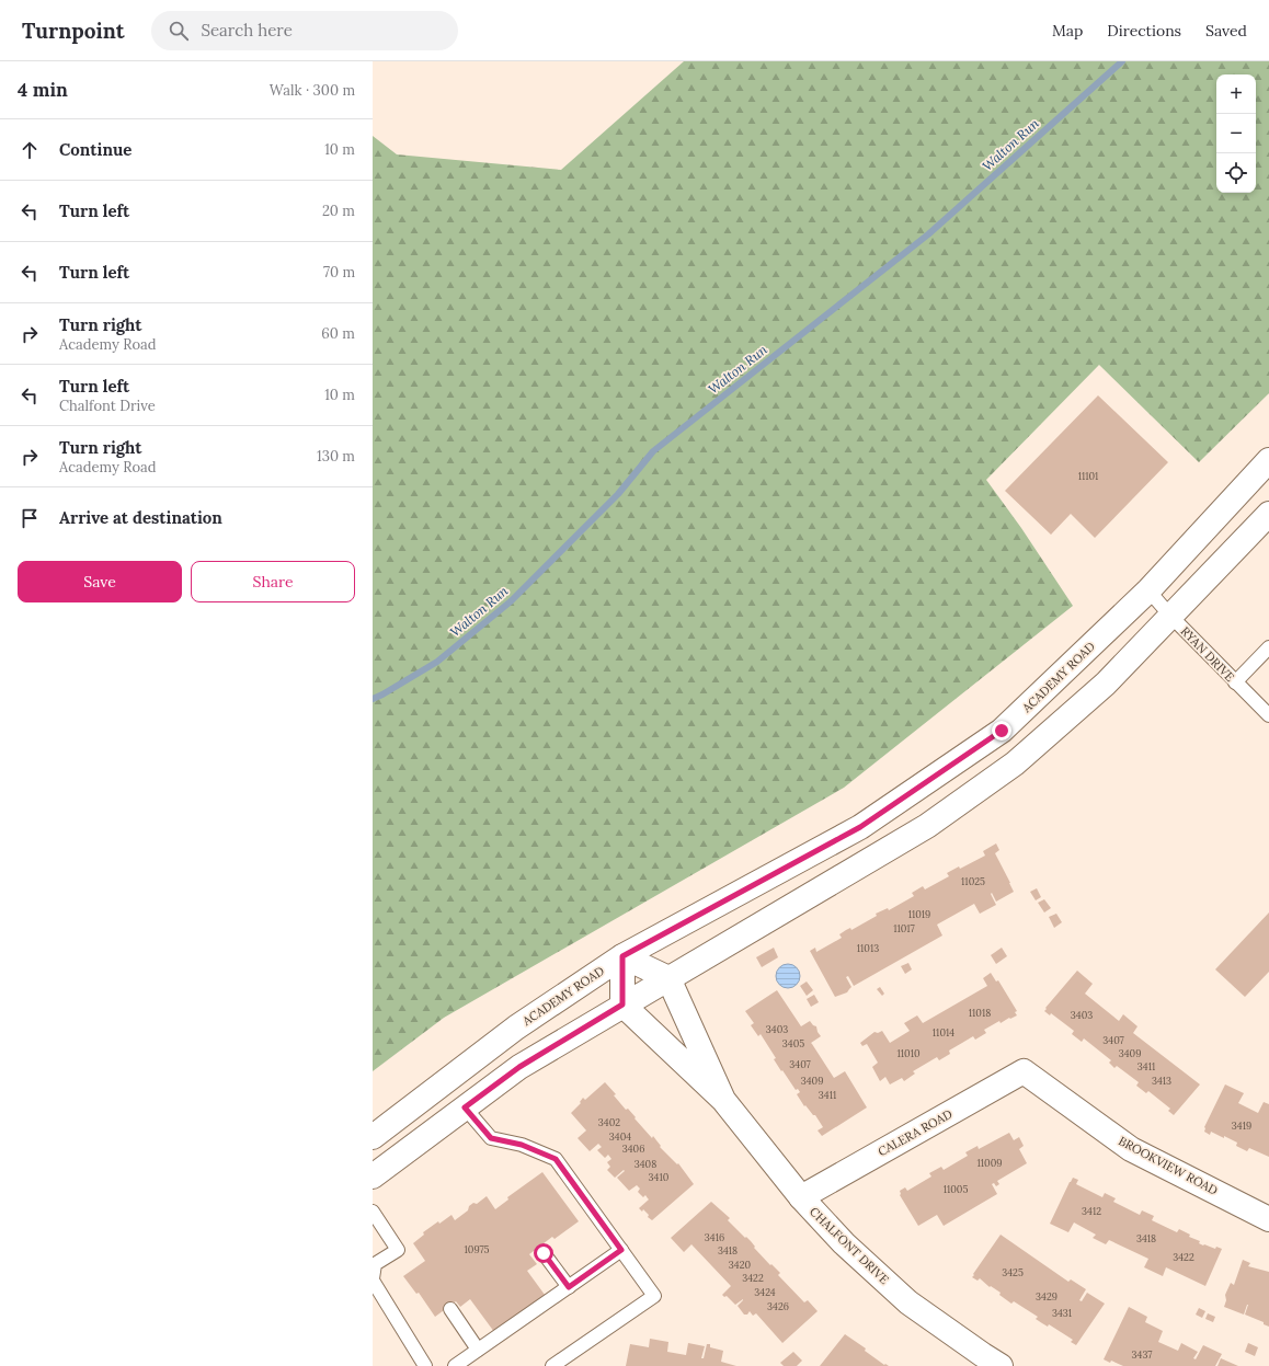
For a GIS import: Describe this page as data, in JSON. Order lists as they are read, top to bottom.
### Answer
{
  "streets": {
    "main road": [
      "ACADEMY ROAD",
      "CALERA ROAD",
      "BROOKVIEW ROAD",
      "CHALFONT DRIVE"
    ],
    "lane": ["RYAN DRIVE"]
  },
  "crossings": [
    ["RYAN DRIVE", "ACADEMY ROAD"],
    ["CALERA ROAD", "BROOKVIEW ROAD"],
    ["CALERA ROAD", "CHALFONT DRIVE"]
  ],
  "water": ["Walton Run"],
  "house_numbers": [
    "11101",
    "11025",
    "11019",
    "11017",
    "11013",
    "11018",
    "3403",
    "3403",
    "11014",
    "3407",
    "3405",
    "11010",
    "3409",
    "3407",
    "3411",
    "3409",
    "3413",
    "3411",
    "3402",
    "3419",
    "3404",
    "3406",
    "11009",
    "3408",
    "3410",
    "11005",
    "3412",
    "3416",
    "3418",
    "10975",
    "3418",
    "3422",
    "3420",
    "3425",
    "3422",
    "3424",
    "3429",
    "3426",
    "3431",
    "3437"
  ],
  "page": {
    "header": "Turnpoint",
    "search": "Search here",
    "nav": ["Map", "Directions", "Saved"],
    "heading": ["4 min", "Walk · 300 m"],
    "map_buttons": ["+", "−"],
    "list": [
      ["Continue", "10 m"],
      ["Turn left", "20 m"],
      ["Turn left", "70 m"],
      ["Turn right", "Academy Road", "60 m"],
      ["Turn left", "Chalfont Drive", "10 m"],
      ["Turn right", "Academy Road", "130 m"],
      "Arrive at destination"
    ],
    "buttons": ["Save", "Share"]
  }
}
